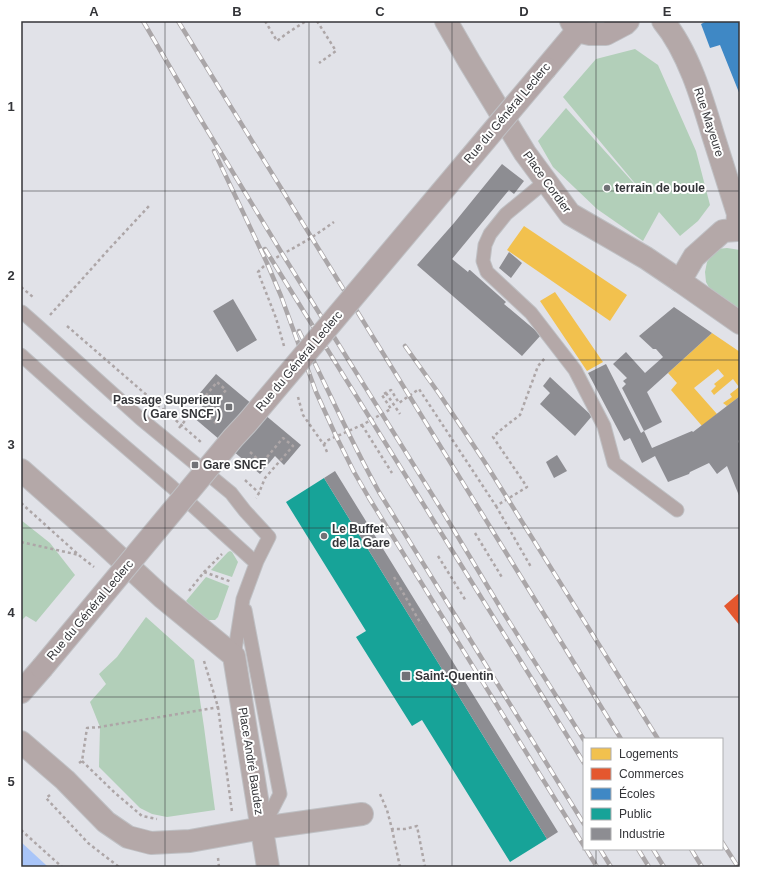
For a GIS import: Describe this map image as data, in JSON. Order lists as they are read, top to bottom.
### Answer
{
  "streets": {
    "main road": ["Rue du Général Leclerc"],
    "street": ["Rue Mayeure", "Place Cordier", "Place André Baudez"]
  },
  "places": {
    "other": ["terrain de boule", "Le Buffet de la Gare"],
    "transit": ["Passage Superieur ( Gare SNCF )", "Gare SNCF", "Saint-Quentin"]
  },
  "legend": [
    "Logements",
    "Commerces",
    "Écoles",
    "Public",
    "Industrie"
  ],
  "grid": {
    "columns": [
      "A",
      "B",
      "C",
      "D",
      "E"
    ],
    "rows": [
      "1",
      "2",
      "3",
      "4",
      "5"
    ]
  }
}
